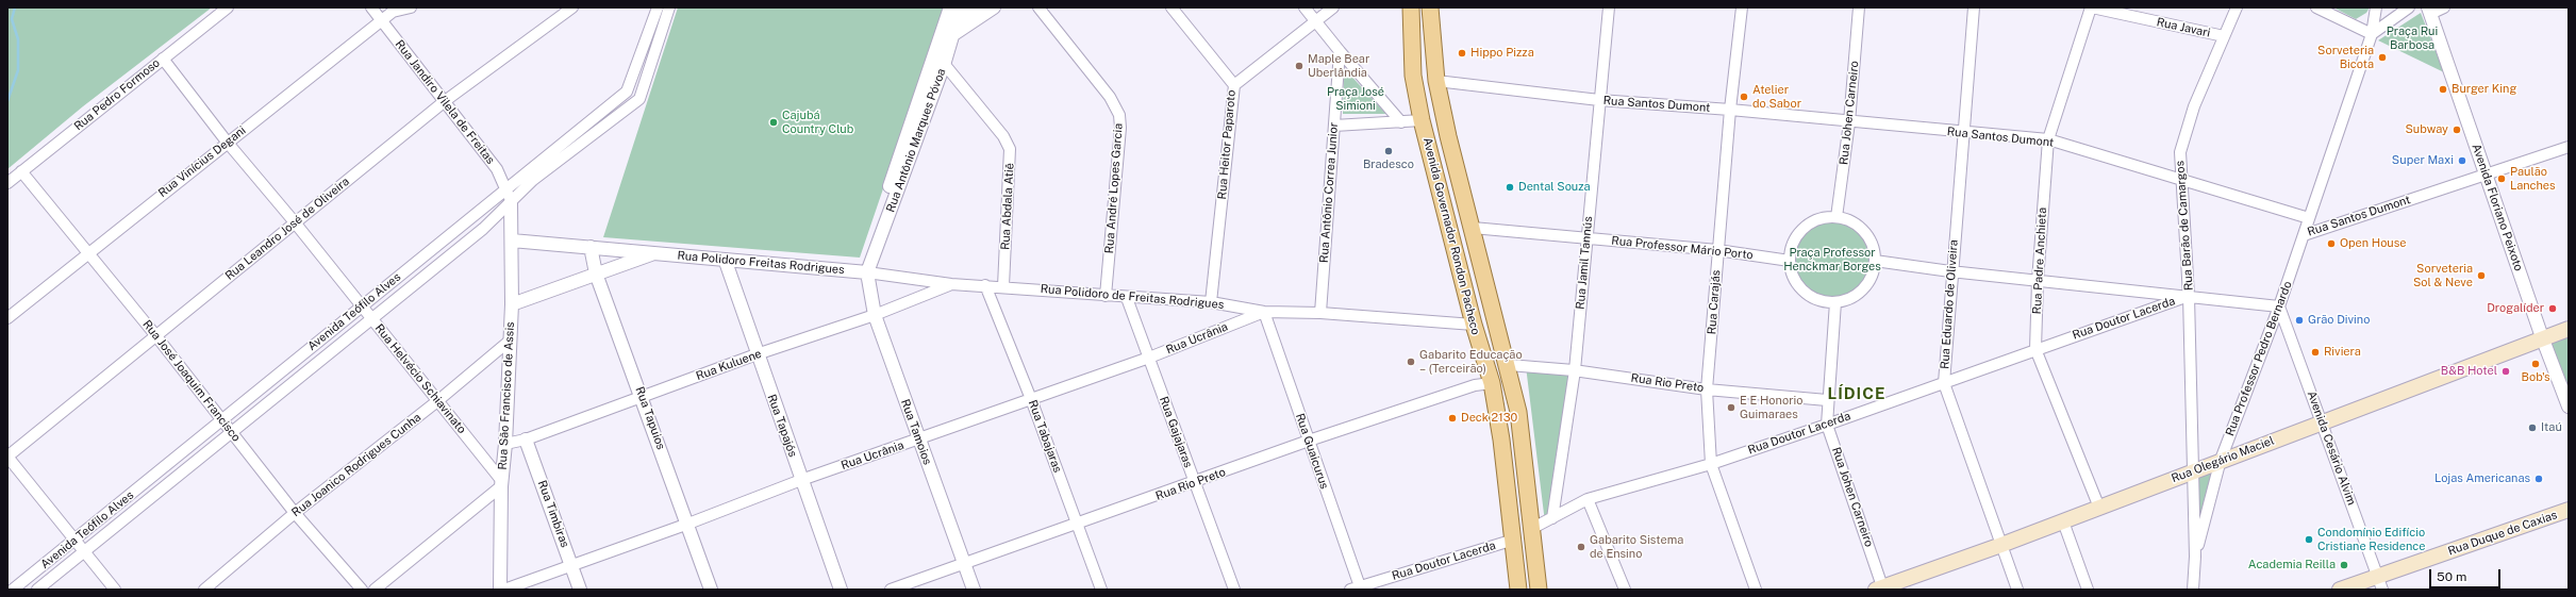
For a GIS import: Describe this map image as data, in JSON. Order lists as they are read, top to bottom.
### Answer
{
  "streets": {
    "main road": ["Avenida Governador Rondon Pacheco", "Rua Olegário Maciel", "Rua Duque de Caxias"],
    "street": [
      "Rua Javari",
      "Rua Pedro Formoso",
      "Rua Jandiro Vilela de Freitas",
      "Rua Santos Dumont",
      "Rua Johen Carneiro",
      "Rua Antônio Marques Póvoa",
      "Rua Heitor Paparoto",
      "Rua Vinícius Degani",
      "Rua André Lopes Garcia",
      "Rua Antônio Correa Junior",
      "Rua Abdala Atiê",
      "Avenida Floriano Peixoto",
      "Rua Barão de Camargos",
      "Rua Leandro José de Oliveira",
      "Rua Professor Mário Porto",
      "Rua Padre Anchieta",
      "Rua Polidoro Freitas Rodrigues",
      "Rua Jamil Tannús",
      "Rua Polidoro de Freitas Rodrigues",
      "Rua Carajás",
      "Rua Eduardo de Oliveira",
      "Avenida Teófilo Alves",
      "Rua Doutor Lacerda",
      "Rua Ucrânia",
      "Rua Professor Pedro Bernardo",
      "Rua Kuluene",
      "Rua Helvécio Schiavinato",
      "Rua José Joaquim Francisco",
      "Rua Rio Preto",
      "Rua São Francisco de Assis",
      "Rua Tapuios",
      "Rua Tapajós",
      "Rua Tamoios",
      "Rua Gajajaras",
      "Rua Tabajaras",
      "Avenida Cesário Alvim",
      "Rua Guaicurus",
      "Rua Joanico Rodrigues Cunha",
      "Rua Timbiras"
    ]
  },
  "crossings": [
    ["Rua Javari", "Rua Barão de Camargos"],
    ["Rua Javari", "Rua Padre Anchieta"],
    ["Rua Pedro Formoso", "Rua Helvécio Schiavinato"],
    ["Rua Pedro Formoso", "Rua José Joaquim Francisco"],
    ["Rua Jandiro Vilela de Freitas", "Rua Vinícius Degani"],
    ["Rua Jandiro Vilela de Freitas", "Rua Leandro José de Oliveira"],
    ["Rua Jandiro Vilela de Freitas", "Avenida Teófilo Alves"],
    ["Rua Jandiro Vilela de Freitas", "Rua São Francisco de Assis"],
    ["Rua Santos Dumont", "Rua Johen Carneiro"],
    ["Rua Santos Dumont", "Avenida Floriano Peixoto"],
    ["Rua Santos Dumont", "Rua Barão de Camargos"],
    ["Rua Santos Dumont", "Avenida Governador Rondon Pacheco"],
    ["Rua Santos Dumont", "Rua Padre Anchieta"],
    ["Rua Santos Dumont", "Rua Jamil Tannús"],
    ["Rua Santos Dumont", "Rua Carajás"],
    ["Rua Santos Dumont", "Rua Eduardo de Oliveira"],
    ["Rua Santos Dumont", "Rua Professor Pedro Bernardo"],
    ["Rua Johen Carneiro", "Rua Professor Mário Porto"],
    ["Rua Johen Carneiro", "Rua Doutor Lacerda"],
    ["Rua Johen Carneiro", "Rua Rio Preto"],
    ["Rua Johen Carneiro", "Rua Olegário Maciel"],
    ["Rua Antônio Marques Póvoa", "Rua Abdala Atiê"],
    ["Rua Antônio Marques Póvoa", "Rua Polidoro Freitas Rodrigues"],
    ["Rua Antônio Marques Póvoa", "Rua Polidoro de Freitas Rodrigues"],
    ["Rua Antônio Marques Póvoa", "Rua Tamoios"],
    ["Rua Heitor Paparoto", "Rua Polidoro de Freitas Rodrigues"],
    ["Rua Vinícius Degani", "Rua Helvécio Schiavinato"],
    ["Rua Vinícius Degani", "Rua José Joaquim Francisco"],
    ["Rua André Lopes Garcia", "Rua Polidoro de Freitas Rodrigues"],
    ["Rua Antônio Correa Junior", "Rua Polidoro de Freitas Rodrigues"],
    ["Rua Abdala Atiê", "Rua Polidoro de Freitas Rodrigues"],
    ["Avenida Floriano Peixoto", "Rua Olegário Maciel"],
    ["Rua Barão de Camargos", "Rua Doutor Lacerda"],
    ["Rua Barão de Camargos", "Rua Professor Pedro Bernardo"],
    ["Rua Barão de Camargos", "Rua Olegário Maciel"],
    ["Rua Leandro José de Oliveira", "Rua Helvécio Schiavinato"],
    ["Rua Leandro José de Oliveira", "Rua José Joaquim Francisco"],
    ["Avenida Governador Rondon Pacheco", "Rua Professor Mário Porto"],
    ["Avenida Governador Rondon Pacheco", "Rua Polidoro de Freitas Rodrigues"],
    ["Avenida Governador Rondon Pacheco", "Rua Doutor Lacerda"],
    ["Avenida Governador Rondon Pacheco", "Rua Rio Preto"],
    ["Rua Professor Mário Porto", "Rua Jamil Tannús"],
    ["Rua Professor Mário Porto", "Rua Carajás"],
    ["Rua Padre Anchieta", "Rua Doutor Lacerda"],
    ["Rua Padre Anchieta", "Rua Olegário Maciel"],
    ["Rua Polidoro Freitas Rodrigues", "Rua Polidoro de Freitas Rodrigues"],
    ["Rua Polidoro Freitas Rodrigues", "Rua São Francisco de Assis"],
    ["Rua Polidoro Freitas Rodrigues", "Rua Tapuios"],
    ["Rua Polidoro Freitas Rodrigues", "Rua Tapajós"],
    ["Rua Polidoro Freitas Rodrigues", "Rua Tamoios"],
    ["Rua Jamil Tannús", "Rua Doutor Lacerda"],
    ["Rua Jamil Tannús", "Rua Rio Preto"],
    ["Rua Polidoro de Freitas Rodrigues", "Rua Ucrânia"],
    ["Rua Polidoro de Freitas Rodrigues", "Rua Kuluene"],
    ["Rua Polidoro de Freitas Rodrigues", "Rua Tamoios"],
    ["Rua Polidoro de Freitas Rodrigues", "Rua Gajajaras"],
    ["Rua Polidoro de Freitas Rodrigues", "Rua Tabajaras"],
    ["Rua Polidoro de Freitas Rodrigues", "Rua Guaicurus"],
    ["Rua Carajás", "Rua Doutor Lacerda"],
    ["Rua Carajás", "Rua Rio Preto"],
    ["Rua Eduardo de Oliveira", "Rua Doutor Lacerda"],
    ["Rua Eduardo de Oliveira", "Rua Olegário Maciel"],
    ["Avenida Teófilo Alves", "Rua Helvécio Schiavinato"],
    ["Avenida Teófilo Alves", "Rua José Joaquim Francisco"],
    ["Avenida Teófilo Alves", "Rua São Francisco de Assis"],
    ["Rua Doutor Lacerda", "Rua Guaicurus"],
    ["Rua Ucrânia", "Rua Tapuios"],
    ["Rua Ucrânia", "Rua Tapajós"],
    ["Rua Ucrânia", "Rua Tamoios"],
    ["Rua Ucrânia", "Rua Gajajaras"],
    ["Rua Ucrânia", "Rua Tabajaras"],
    ["Rua Ucrânia", "Rua Guaicurus"],
    ["Rua Ucrânia", "Rua Timbiras"],
    ["Rua Professor Pedro Bernardo", "Avenida Cesário Alvim"],
    ["Rua Professor Pedro Bernardo", "Rua Olegário Maciel"],
    ["Rua Kuluene", "Rua São Francisco de Assis"],
    ["Rua Kuluene", "Rua Tapuios"],
    ["Rua Kuluene", "Rua Tapajós"],
    ["Rua Kuluene", "Rua Tamoios"],
    ["Rua Kuluene", "Rua Timbiras"],
    ["Rua Helvécio Schiavinato", "Rua São Francisco de Assis"],
    ["Rua Helvécio Schiavinato", "Rua Joanico Rodrigues Cunha"],
    ["Rua José Joaquim Francisco", "Rua Joanico Rodrigues Cunha"],
    ["Rua Rio Preto", "Rua Tamoios"],
    ["Rua Rio Preto", "Rua Gajajaras"],
    ["Rua Rio Preto", "Rua Tabajaras"],
    ["Rua Rio Preto", "Rua Guaicurus"],
    ["Rua São Francisco de Assis", "Rua Joanico Rodrigues Cunha"],
    ["Avenida Cesário Alvim", "Rua Olegário Maciel"],
    ["Avenida Cesário Alvim", "Rua Duque de Caxias"]
  ],
  "districts": ["LÍDICE"],
  "parks": ["Praça Rui Barbosa", "Praça José Simioni", "Praça Professor Henckmar Borges"],
  "places": [
    "Hippo Pizza",
    "Sorveteria Bicota",
    "Maple Bear Uberlândia",
    "Burger King",
    "Atelier do Sabor",
    "Cajubá Country Club",
    "Subway",
    "Bradesco",
    "Super Maxi",
    "Paulão Lanches",
    "Dental Souza",
    "Open House",
    "Sorveteria Sol & Neve",
    "Drogalíder",
    "Grão Divino",
    "Riviera",
    "Gabarito Educação – (Terceirão)",
    "Bob's",
    "B&B Hotel",
    "E E Honorio Guimaraes",
    "Deck 2130",
    "Itaú",
    "Lojas Americanas",
    "Condomínio Edifício Cristiane Residence",
    "Gabarito Sistema de Ensino",
    "Academia Reilla"
  ],
  "scale_bar": "50 m"
}
